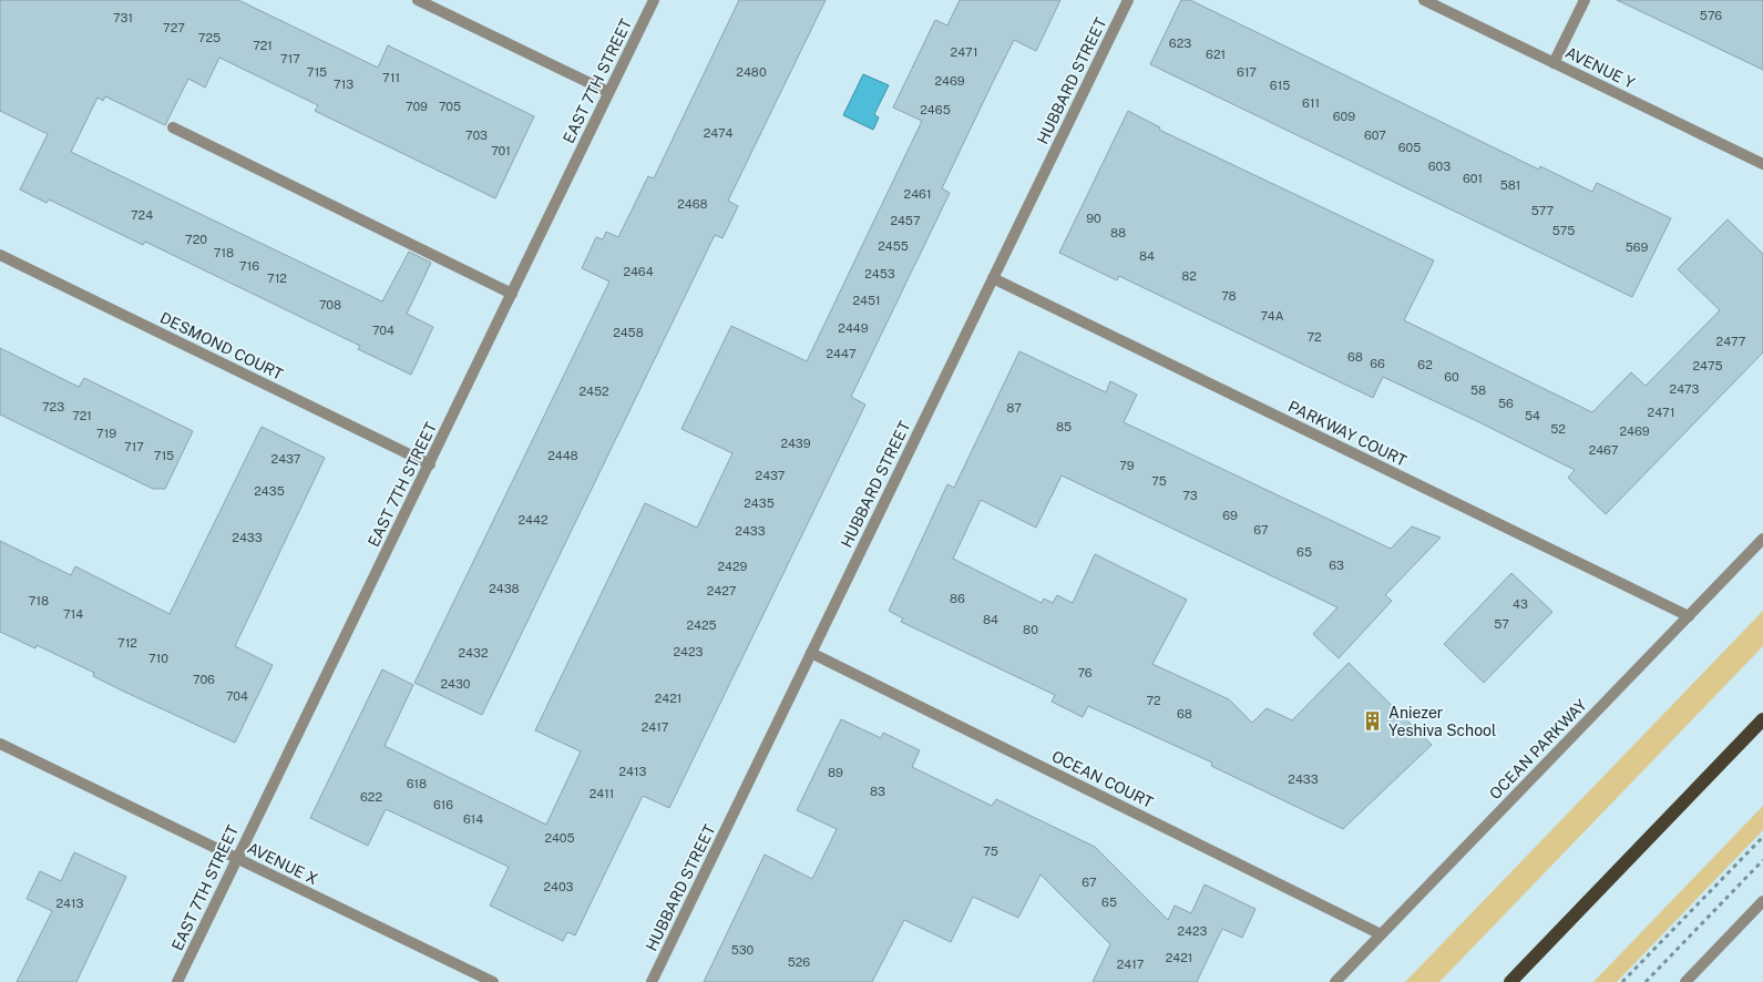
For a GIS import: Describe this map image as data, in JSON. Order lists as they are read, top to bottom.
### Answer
{
  "streets": {
    "street": [
      "AVENUE Y",
      "EAST 7TH STREET",
      "HUBBARD STREET",
      "DESMOND COURT",
      "PARKWAY COURT",
      "OCEAN PARKWAY",
      "OCEAN COURT",
      "AVENUE X"
    ]
  },
  "crossings": [
    ["EAST 7TH STREET", "DESMOND COURT"],
    ["EAST 7TH STREET", "AVENUE X"],
    ["HUBBARD STREET", "PARKWAY COURT"],
    ["HUBBARD STREET", "OCEAN COURT"],
    ["PARKWAY COURT", "OCEAN PARKWAY"],
    ["OCEAN PARKWAY", "OCEAN COURT"]
  ],
  "places": {
    "building": ["Aniezer Yeshiva School"]
  },
  "house_numbers": [
    "576",
    "731",
    "727",
    "725",
    "623",
    "721",
    "2471",
    "621",
    "717",
    "715",
    "2480",
    "617",
    "711",
    "2469",
    "713",
    "615",
    "611",
    "709",
    "705",
    "2465",
    "609",
    "2474",
    "703",
    "607",
    "605",
    "701",
    "603",
    "601",
    "581",
    "2461",
    "2468",
    "577",
    "724",
    "90",
    "2457",
    "575",
    "88",
    "720",
    "2455",
    "569",
    "718",
    "84",
    "716",
    "2464",
    "2453",
    "82",
    "712",
    "78",
    "2451",
    "708",
    "74A",
    "2449",
    "704",
    "2458",
    "72",
    "2477",
    "2447",
    "68",
    "66",
    "62",
    "2475",
    "60",
    "2473",
    "58",
    "2452",
    "56",
    "723",
    "87",
    "2471",
    "721",
    "54",
    "85",
    "52",
    "2469",
    "719",
    "2439",
    "717",
    "2467",
    "715",
    "2448",
    "2437",
    "79",
    "2437",
    "75",
    "2435",
    "73",
    "2435",
    "69",
    "2442",
    "67",
    "2433",
    "2433",
    "65",
    "63",
    "2429",
    "2438",
    "2427",
    "86",
    "718",
    "43",
    "714",
    "84",
    "57",
    "2425",
    "80",
    "712",
    "2423",
    "2432",
    "710",
    "76",
    "706",
    "2430",
    "704",
    "2421",
    "72",
    "68",
    "2417",
    "2413",
    "89",
    "2433",
    "618",
    "83",
    "2411",
    "622",
    "616",
    "614",
    "2405",
    "75",
    "67",
    "2403",
    "65",
    "2413",
    "2423",
    "530",
    "2421",
    "526",
    "2417"
  ]
}
